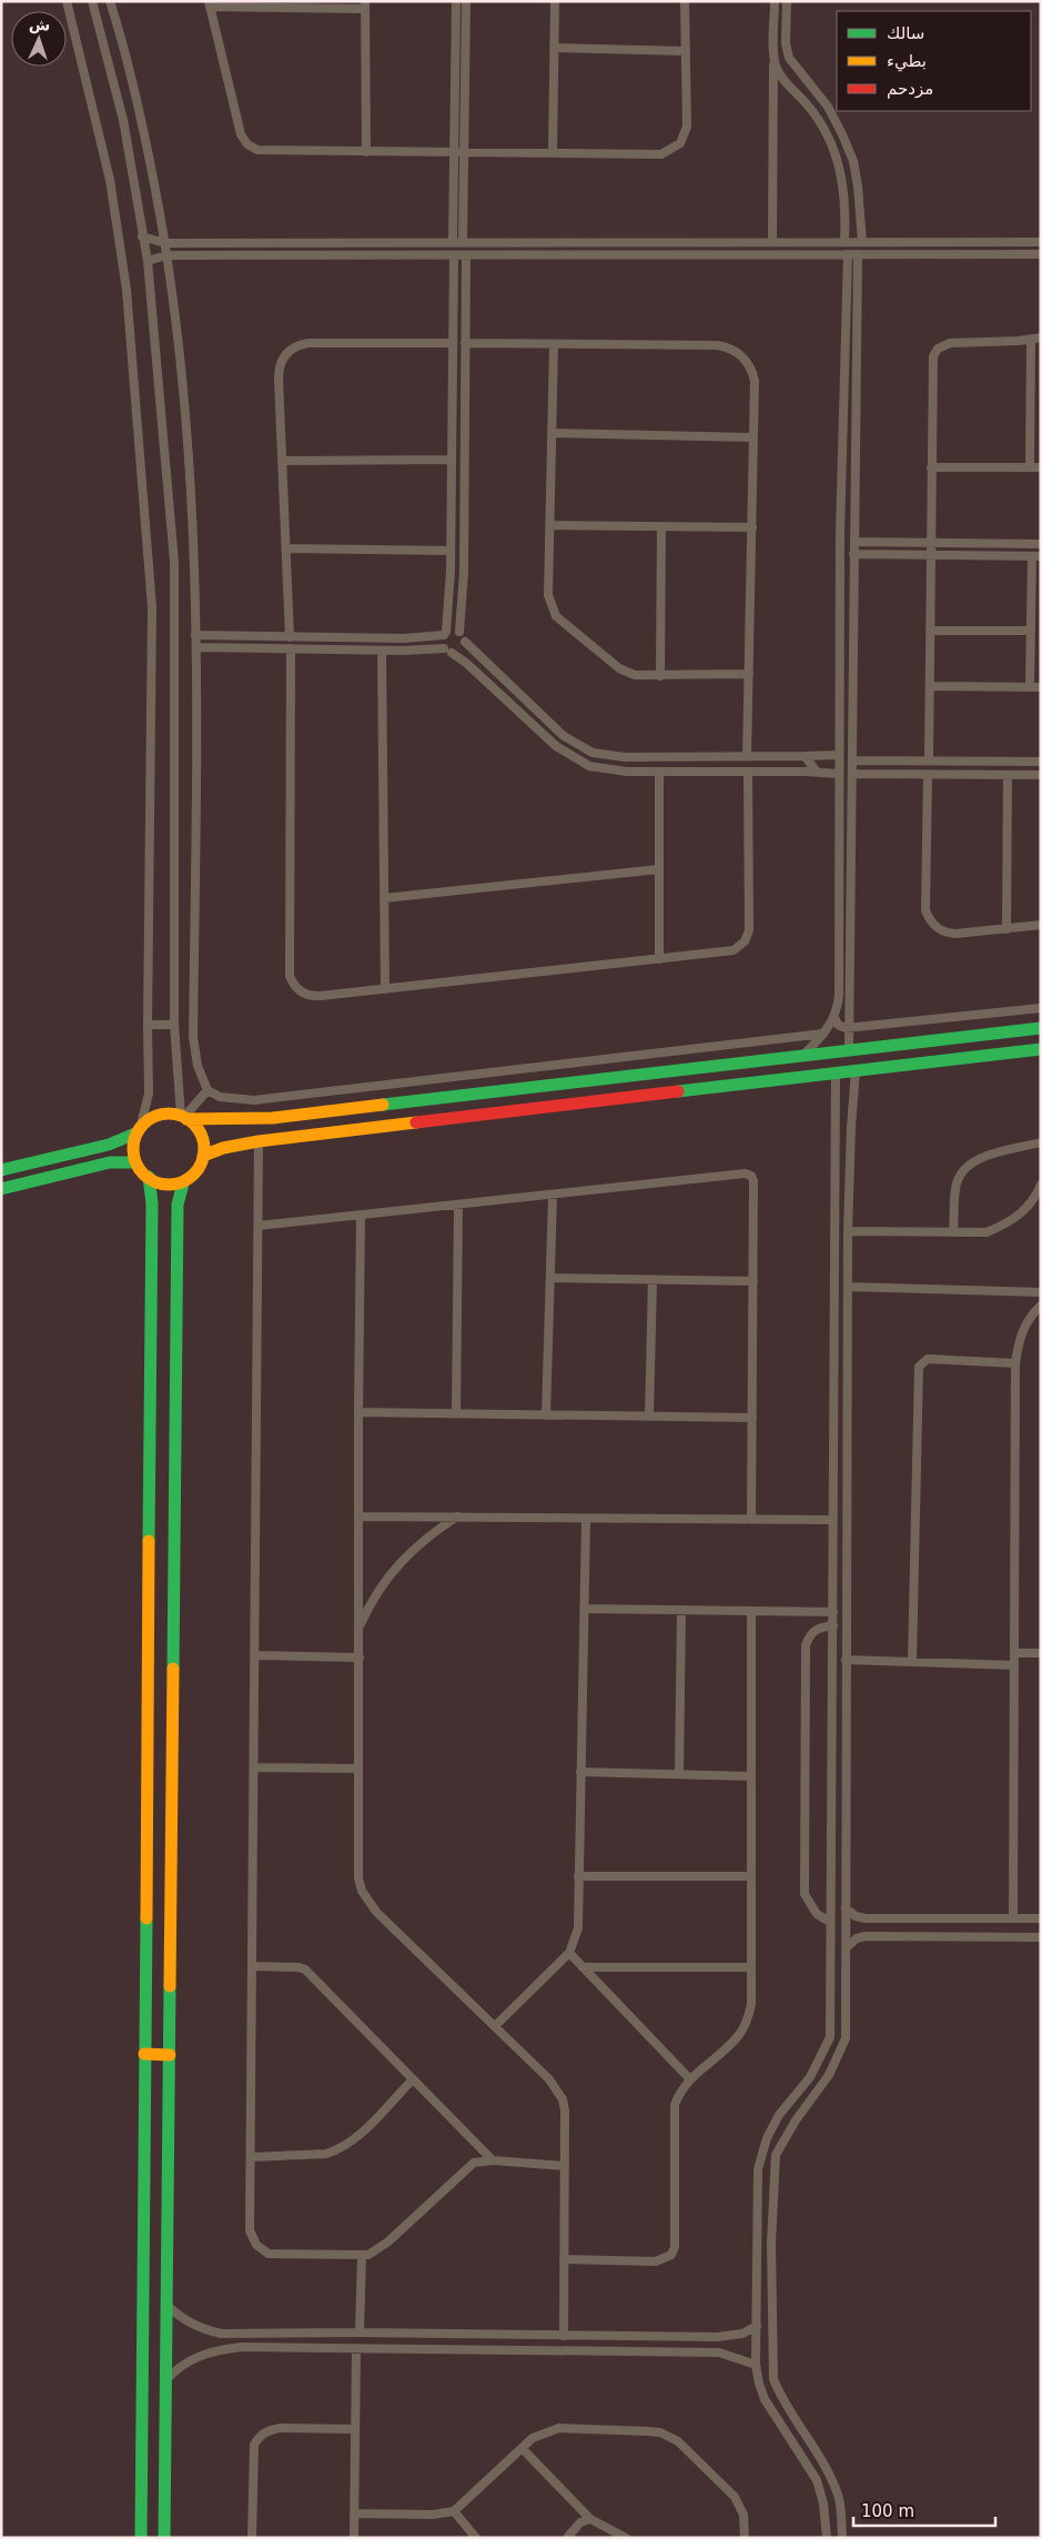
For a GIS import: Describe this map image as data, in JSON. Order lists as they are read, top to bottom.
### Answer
{
  "legend": ["سالك", "بطيء", "مزدحم"],
  "scale_bar": "100 m",
  "north": "top"
}
